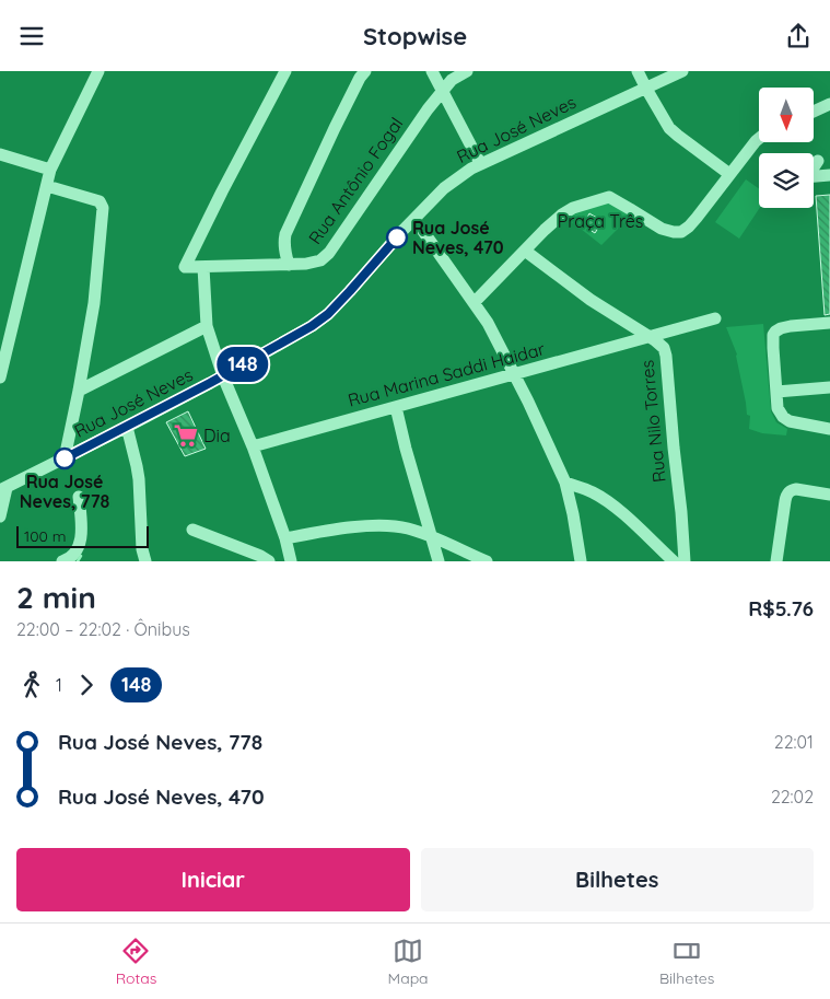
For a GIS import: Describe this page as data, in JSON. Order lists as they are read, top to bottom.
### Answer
{
  "streets": {
    "street": [
      "Rua José Neves",
      "Rua Antônio Fogal",
      "Rua Marina Saddi Haidar",
      "Rua Nilo Torres"
    ]
  },
  "crossings": [
    ["Rua Marina Saddi Haidar", "Rua Nilo Torres"]
  ],
  "parks": ["Praça Três"],
  "places": {
    "other": ["Rua José Neves, 470", "Rua José Neves, 778"],
    "supermarket": ["Dia"]
  },
  "lines": ["bus line 148"],
  "scale_bar": "100 m",
  "north": "bottom",
  "page": {
    "header": "Stopwise",
    "on_map": "148",
    "scale": "100 m",
    "heading": ["2 min", "22:00 – 22:02 · Ônibus", "R$5.76"],
    "legs": ["1", "148"],
    "list": [
      {
        "name": "Rua José Neves, 778",
        "value": "22:01"
      },
      {
        "name": "Rua José Neves, 470",
        "value": "22:02"
      }
    ],
    "buttons": ["Iniciar", "Bilhetes"],
    "tabs": ["Rotas", "Mapa", "Bilhetes"]
  }
}
